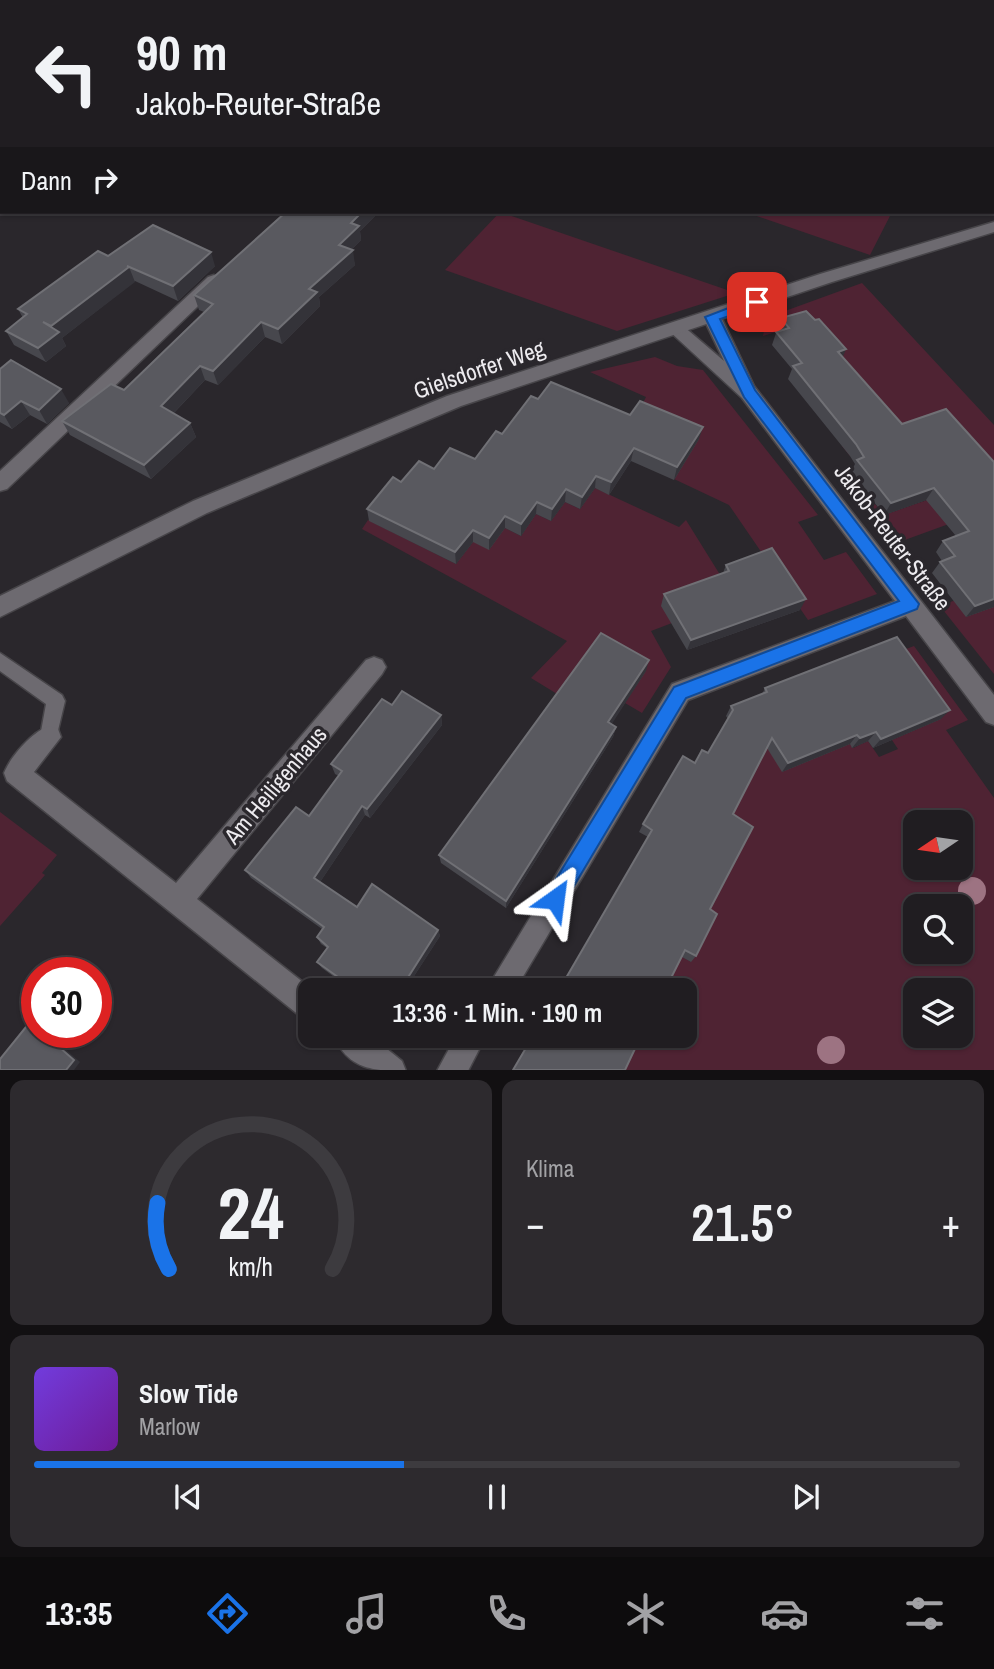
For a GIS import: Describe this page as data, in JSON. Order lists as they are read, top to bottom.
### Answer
{
  "streets": {
    "street": ["Gielsdorfer Weg", "Jakob-Reuter-Straße", "Am Heiligenhaus"]
  },
  "crossings": [
    ["Gielsdorfer Weg", "Jakob-Reuter-Straße"]
  ],
  "north": "left",
  "page": {
    "turn": ["90 m", "Jakob-Reuter-Straße"],
    "then": "Dann",
    "limit": "30",
    "trip": "13:36 · 1 Min. · 190 m",
    "tile": "Klima",
    "heat": ["−", "21.5°", "+"],
    "song": ["Slow Tide", "Marlow"],
    "tabs": "13:35",
    "gauge": ["24", "km/h"]
  }
}
